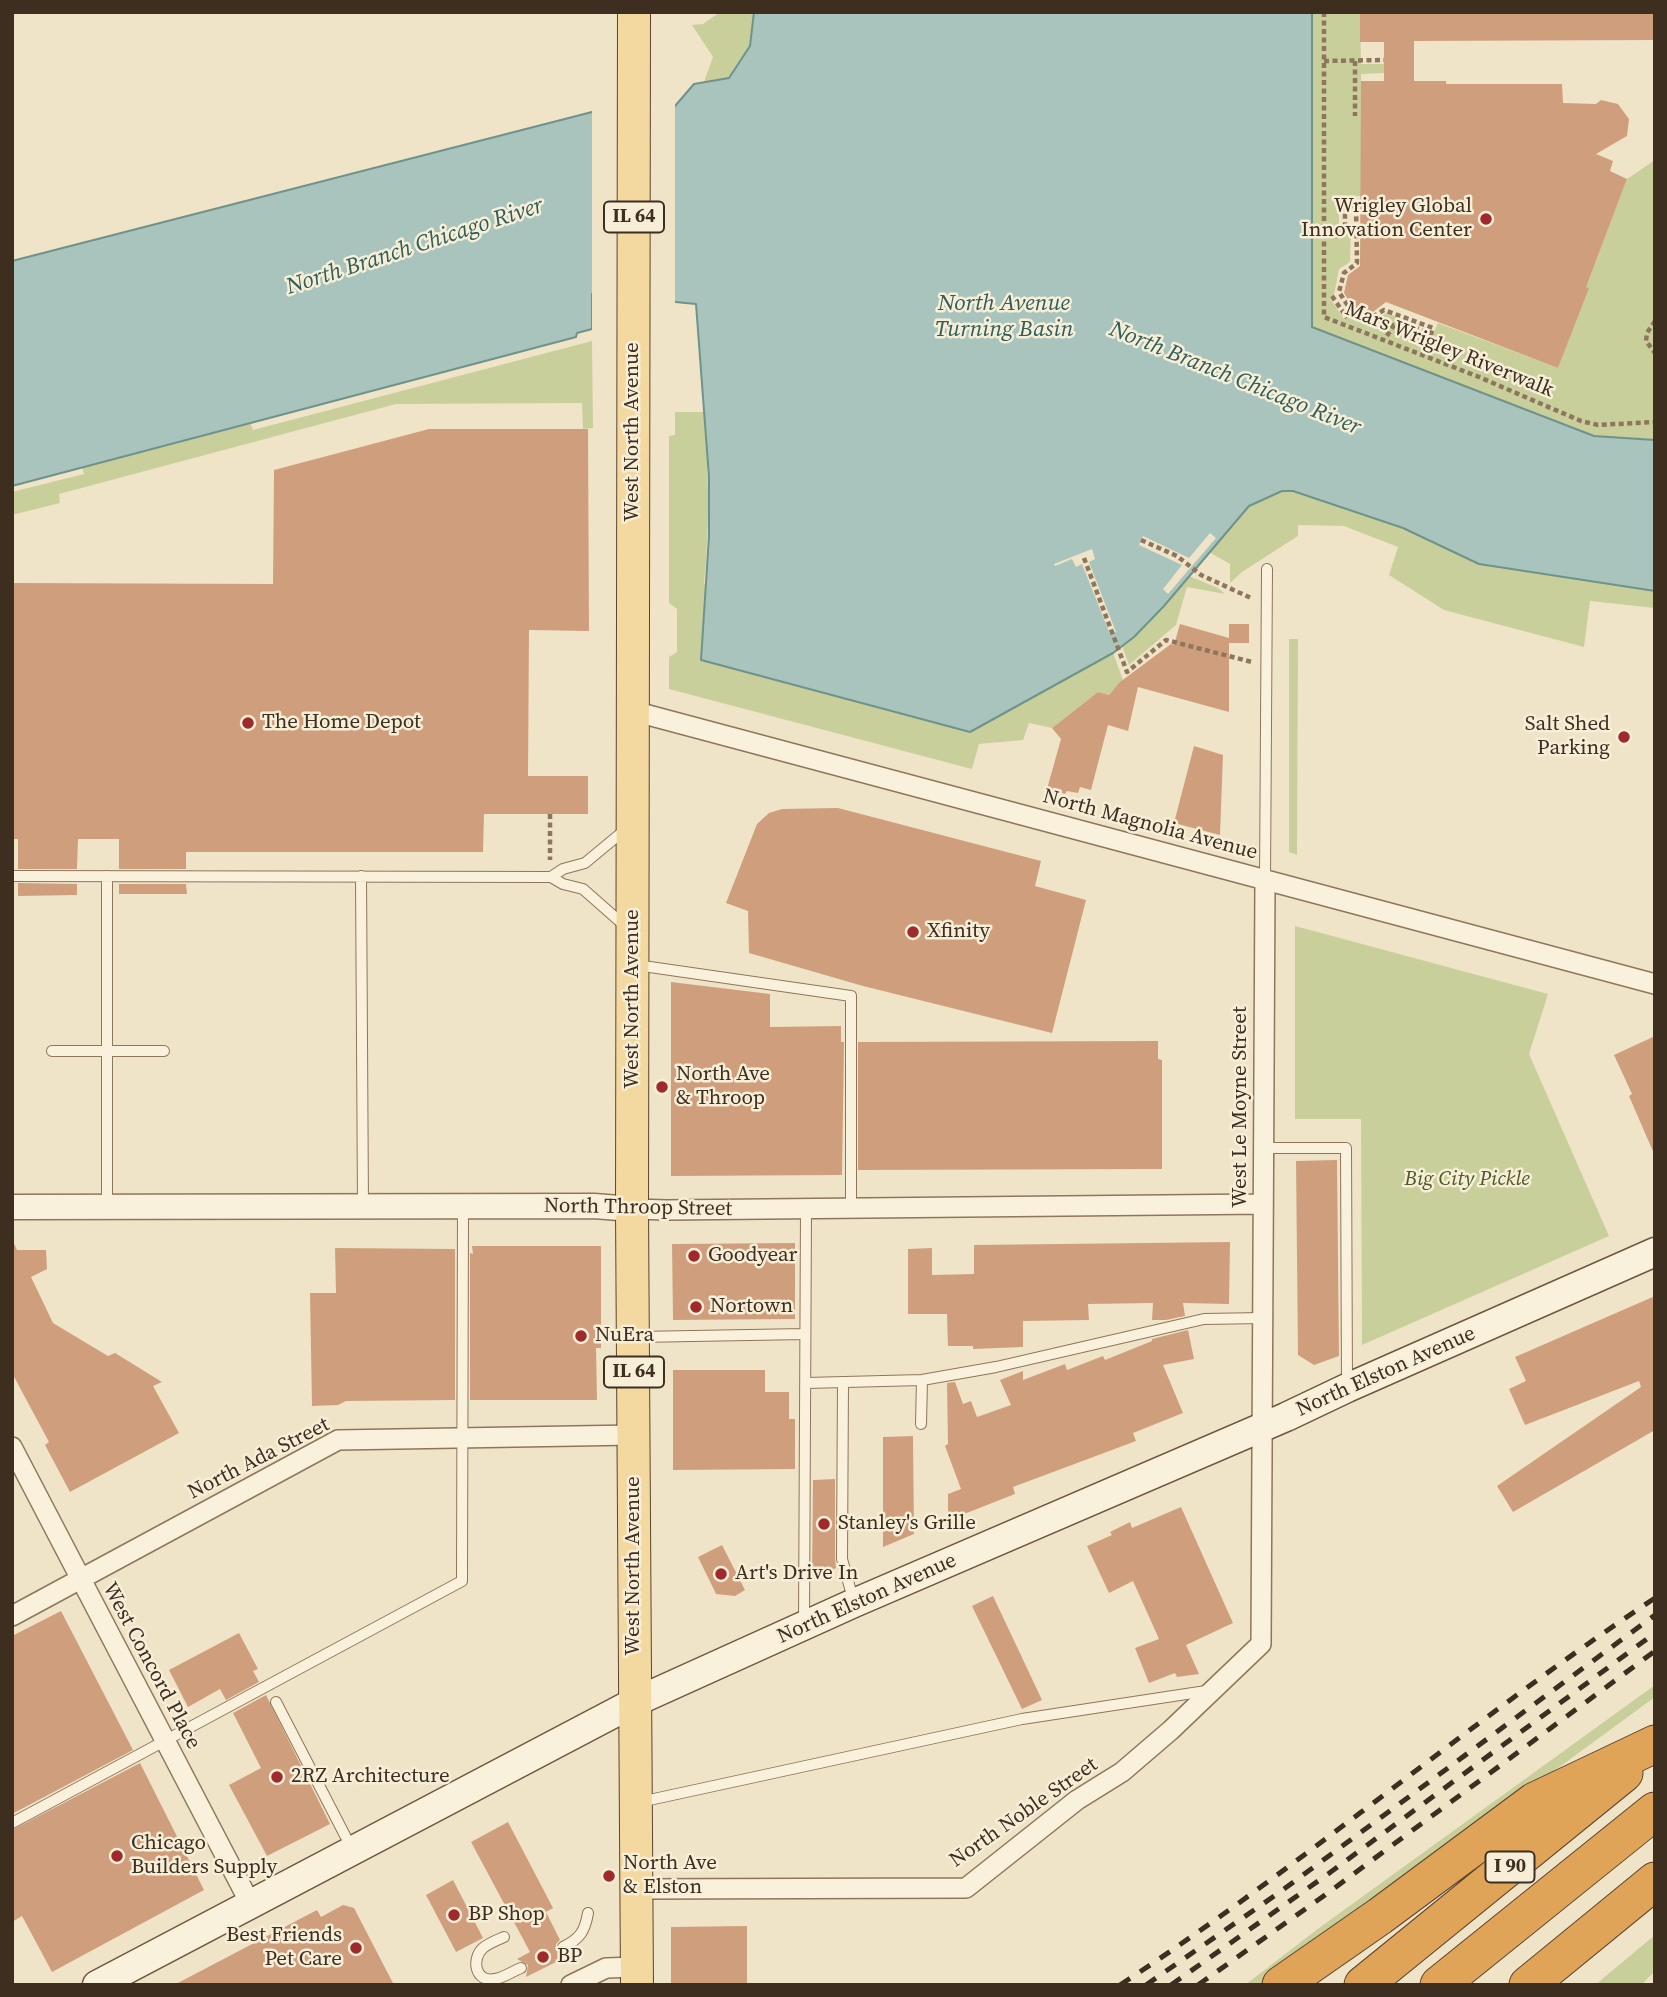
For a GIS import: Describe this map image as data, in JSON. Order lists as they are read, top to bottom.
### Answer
{
  "streets": {
    "highway": ["I 90"],
    "main road": ["IL 64", "West North Avenue", "North Elston Avenue"],
    "street": [
      "North Magnolia Avenue",
      "West Le Moyne Street",
      "North Throop Street",
      "North Ada Street",
      "West Concord Place",
      "North Noble Street"
    ],
    "path": ["Mars Wrigley Riverwalk"]
  },
  "crossings": [
    ["West North Avenue", "North Magnolia Avenue"],
    ["West North Avenue", "North Throop Street"],
    ["West North Avenue", "North Elston Avenue"],
    ["West North Avenue", "North Ada Street"],
    ["West North Avenue", "North Noble Street"],
    ["North Magnolia Avenue", "West Le Moyne Street"],
    ["West Le Moyne Street", "North Throop Street"],
    ["West Le Moyne Street", "North Elston Avenue"],
    ["West Le Moyne Street", "North Noble Street"],
    ["North Elston Avenue", "West Concord Place"],
    ["North Ada Street", "West Concord Place"]
  ],
  "water": ["North Branch Chicago River", "North Avenue Turning Basin"],
  "parks": ["Big City Pickle"],
  "places": [
    "Wrigley Global Innovation Center",
    "The Home Depot",
    "Salt Shed Parking",
    "Xfinity",
    "North Ave & Throop",
    "Goodyear",
    "Nortown",
    "NuEra",
    "Stanley's Grille",
    "Art's Drive In",
    "2RZ Architecture",
    "Chicago Builders Supply",
    "North Ave & Elston",
    "BP Shop",
    "Best Friends Pet Care",
    "BP"
  ]
}
